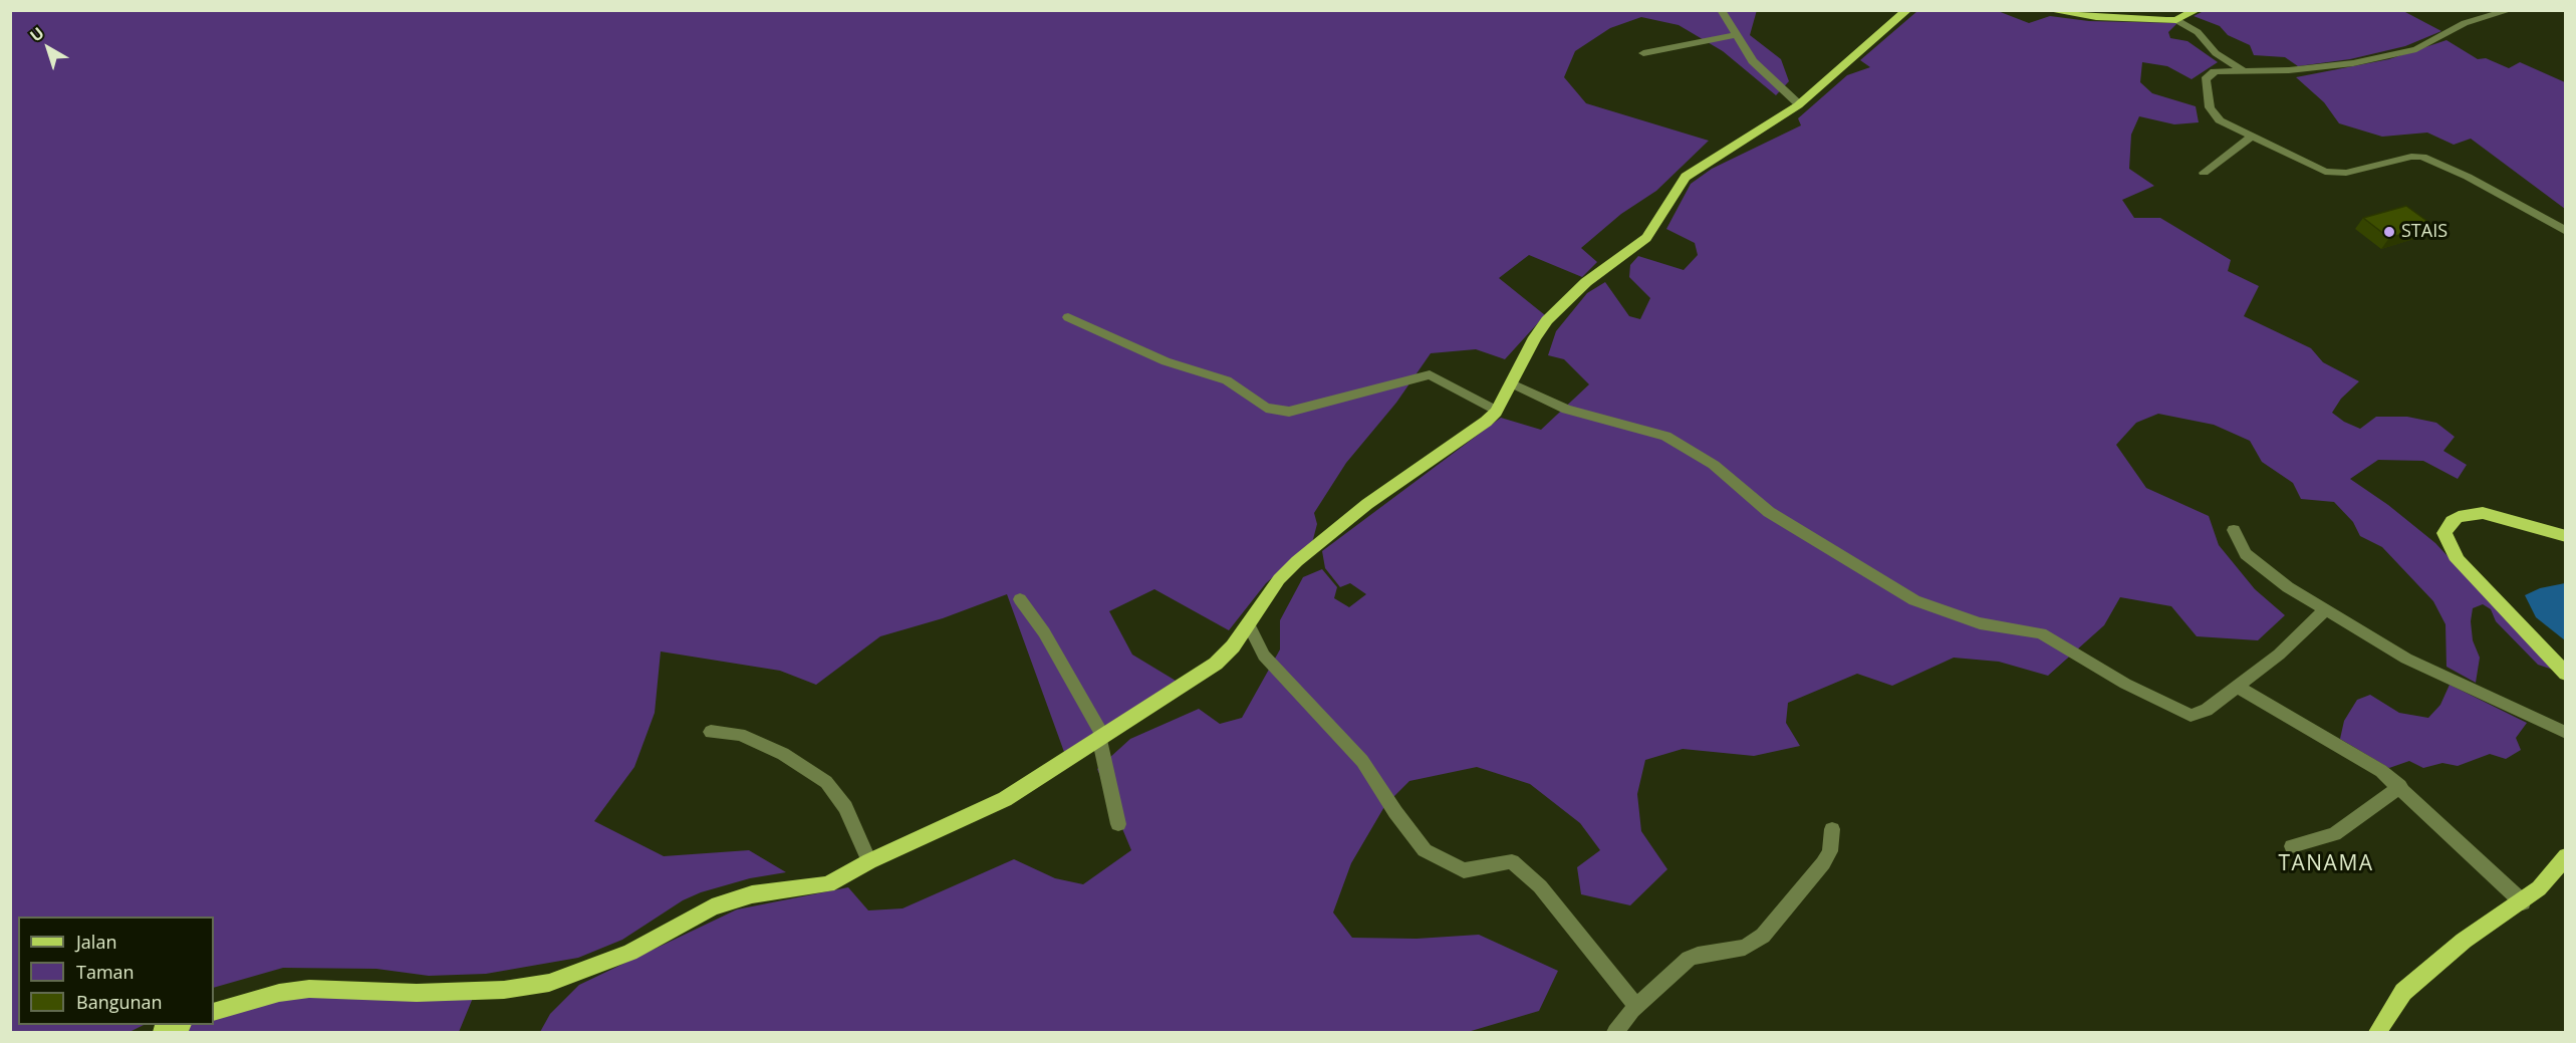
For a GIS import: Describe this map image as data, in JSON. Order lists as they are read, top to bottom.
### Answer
{
  "districts": ["TANAMA"],
  "places": ["STAIS"],
  "legend": ["Jalan", "Taman", "Bangunan"],
  "north": "top left"
}
